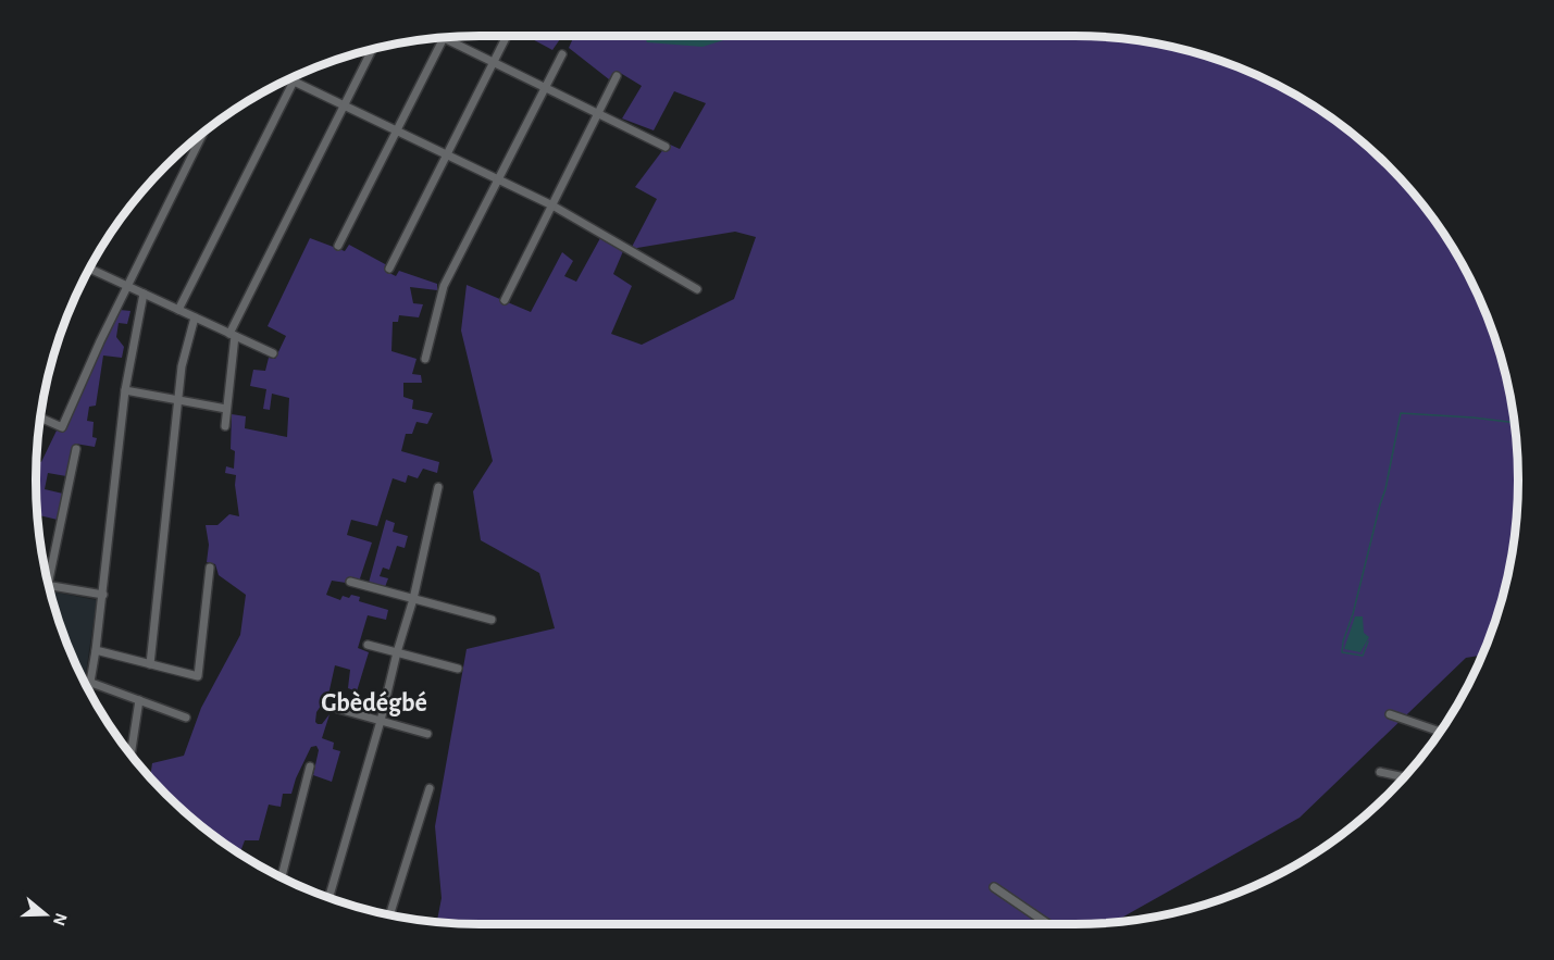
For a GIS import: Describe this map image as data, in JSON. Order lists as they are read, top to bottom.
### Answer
{
  "districts": ["Gbèdégbé"],
  "north": "right"
}
